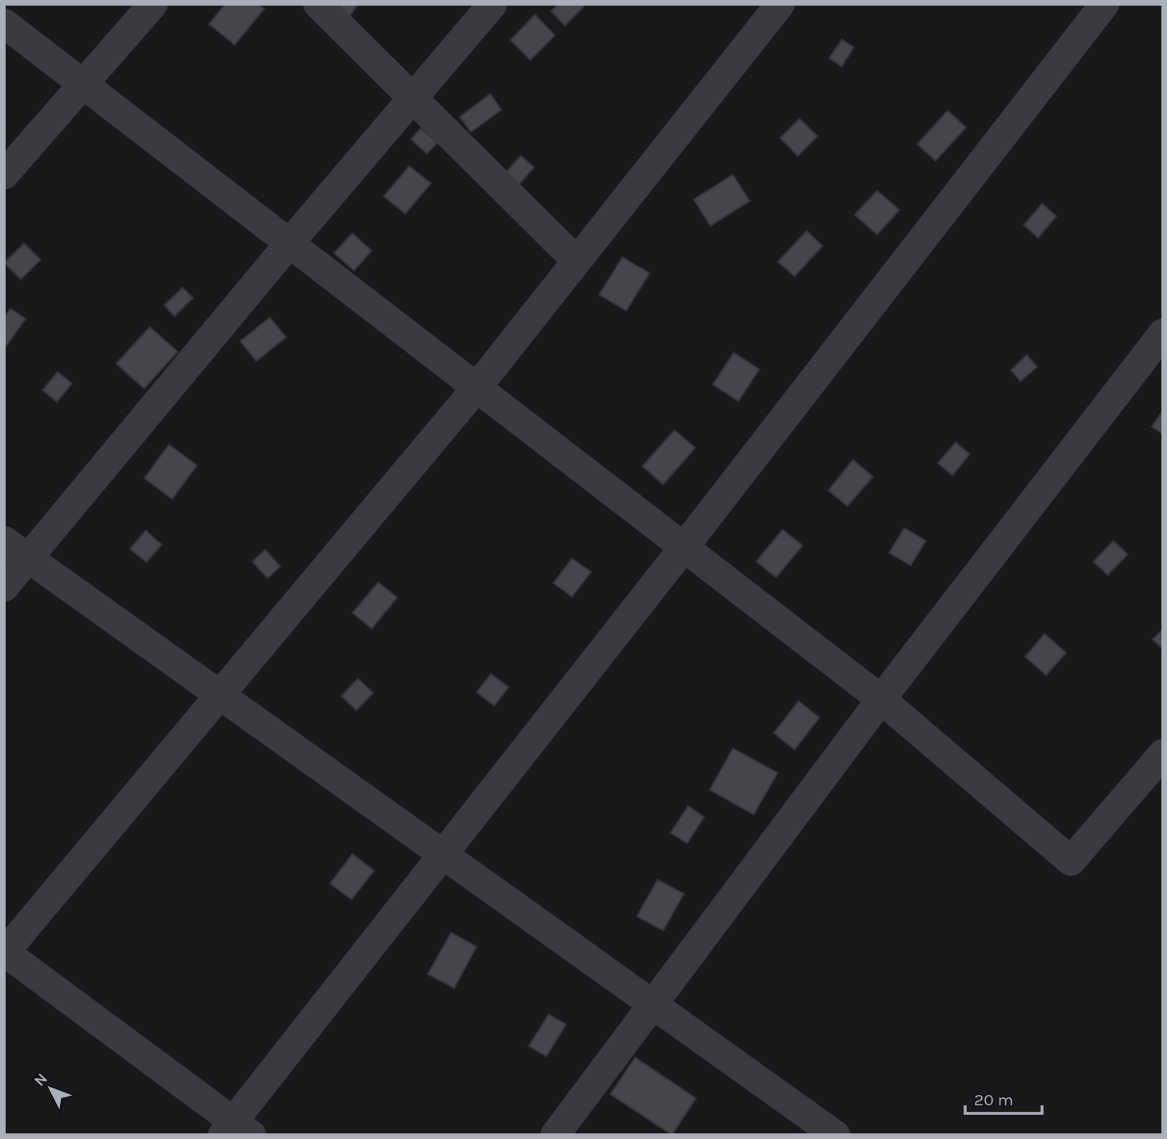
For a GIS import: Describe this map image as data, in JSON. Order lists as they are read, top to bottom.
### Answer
{
  "scale_bar": "20 m",
  "north": "top left"
}
